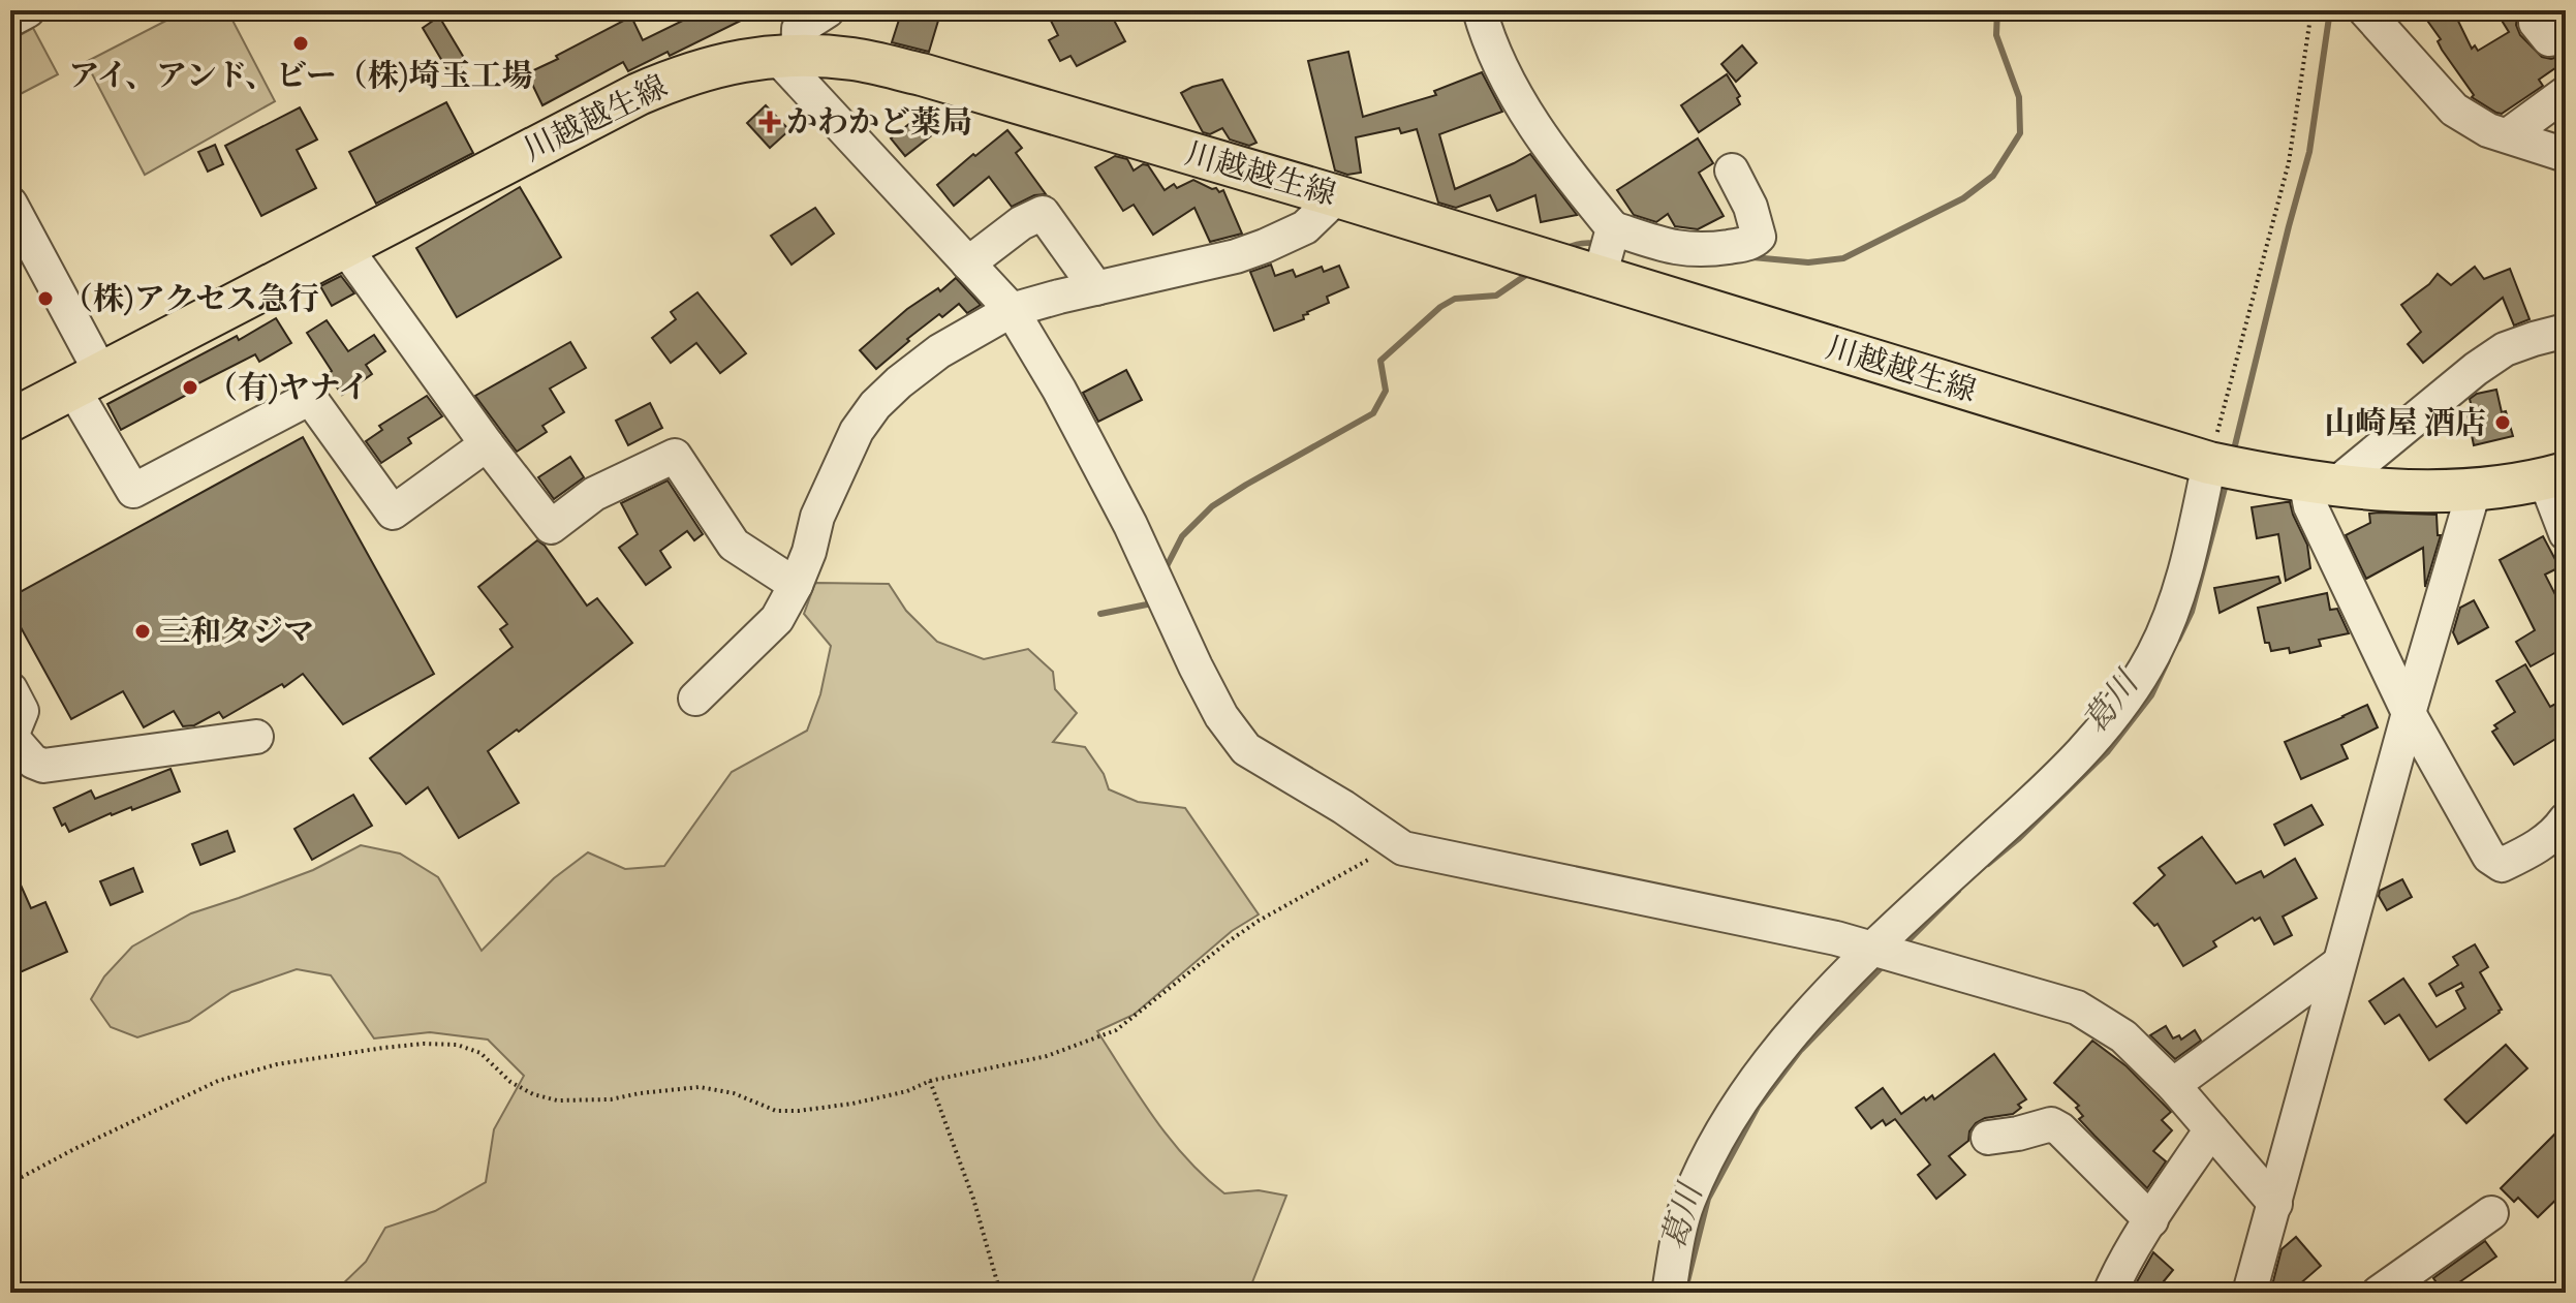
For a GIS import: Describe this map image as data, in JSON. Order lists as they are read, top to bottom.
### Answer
{
  "streets": {
    "main road": ["川越越生線"]
  },
  "water": ["葛川"],
  "places": {
    "other": [
      "アイ、アンド、ビー（株)埼玉工場",
      "（株)アクセス急行",
      "（有)ヤナイ",
      "山崎屋 酒店",
      "三和タジマ"
    ],
    "health": ["かわかど薬局"]
  }
}
